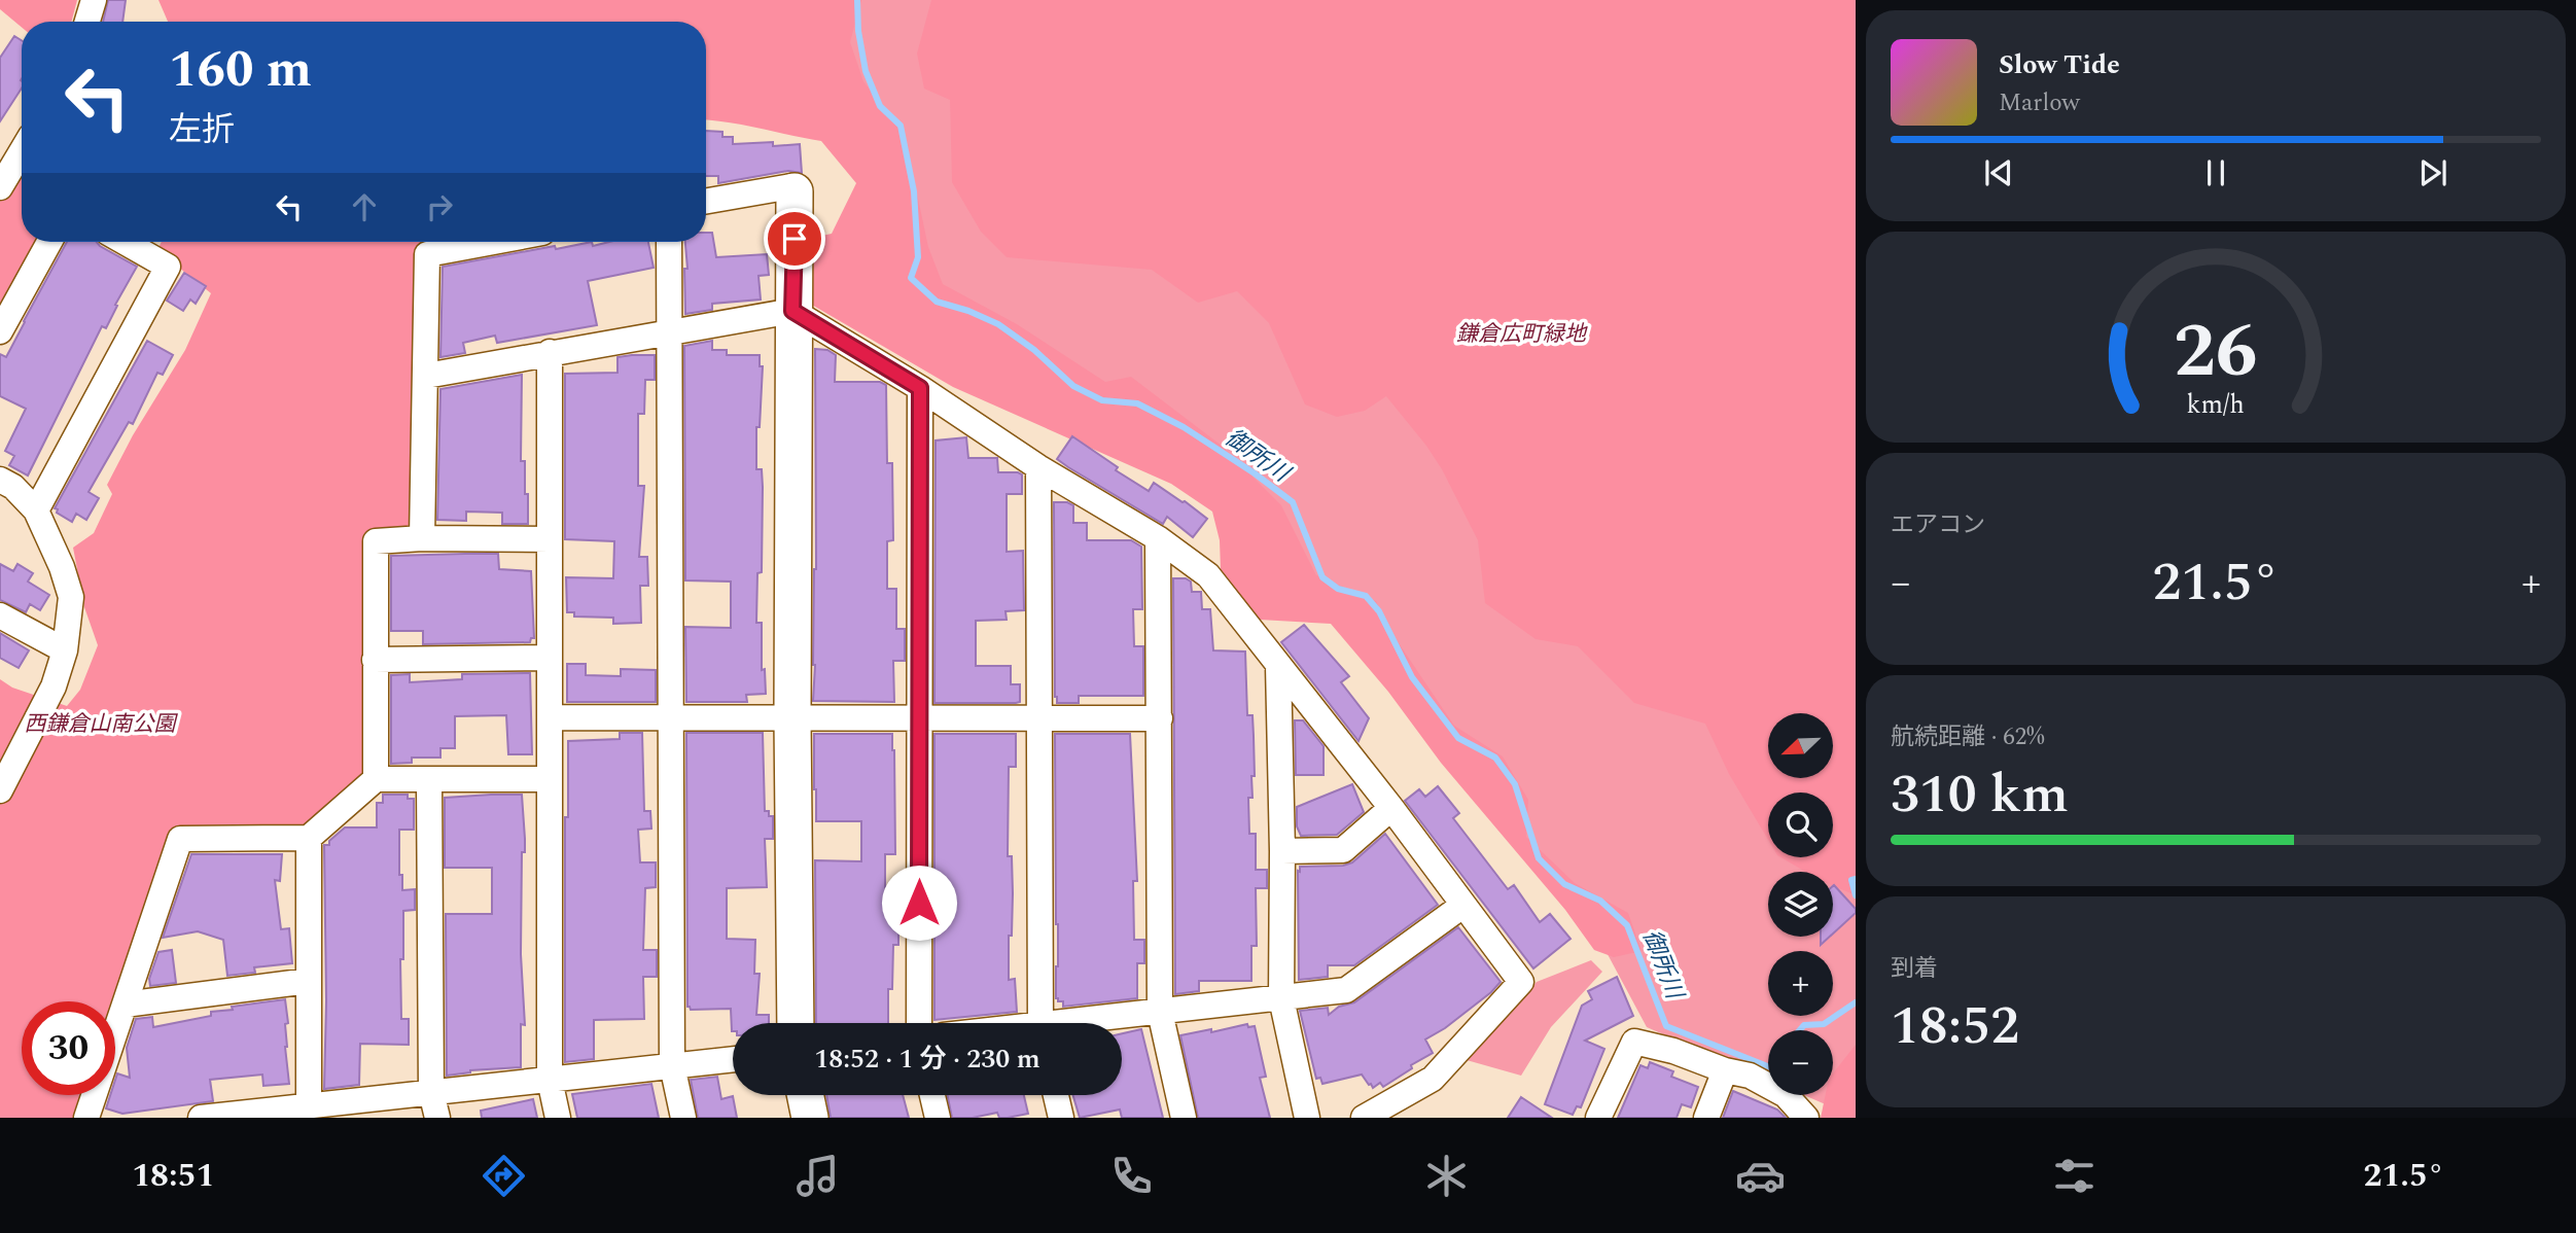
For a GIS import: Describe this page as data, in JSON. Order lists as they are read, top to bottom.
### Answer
{
  "water": ["御所川"],
  "parks": ["鎌倉広町緑地", "西鎌倉山南公園"],
  "north": "bottom left",
  "page": {
    "turn": ["160 m", "左折"],
    "song": ["Slow Tide", "Marlow"],
    "tile": [
      "エアコン",
      ["航続距離 · 62%", "310 km"],
      ["到着", "18:52"]
    ],
    "heat": ["−", "21.5°", "+"],
    "map_buttons": ["+", "−"],
    "limit": "30",
    "trip": "18:52 · 1 分 · 230 m",
    "tabs": ["18:51", "21.5°"],
    "gauge": ["26", "km/h"]
  }
}
